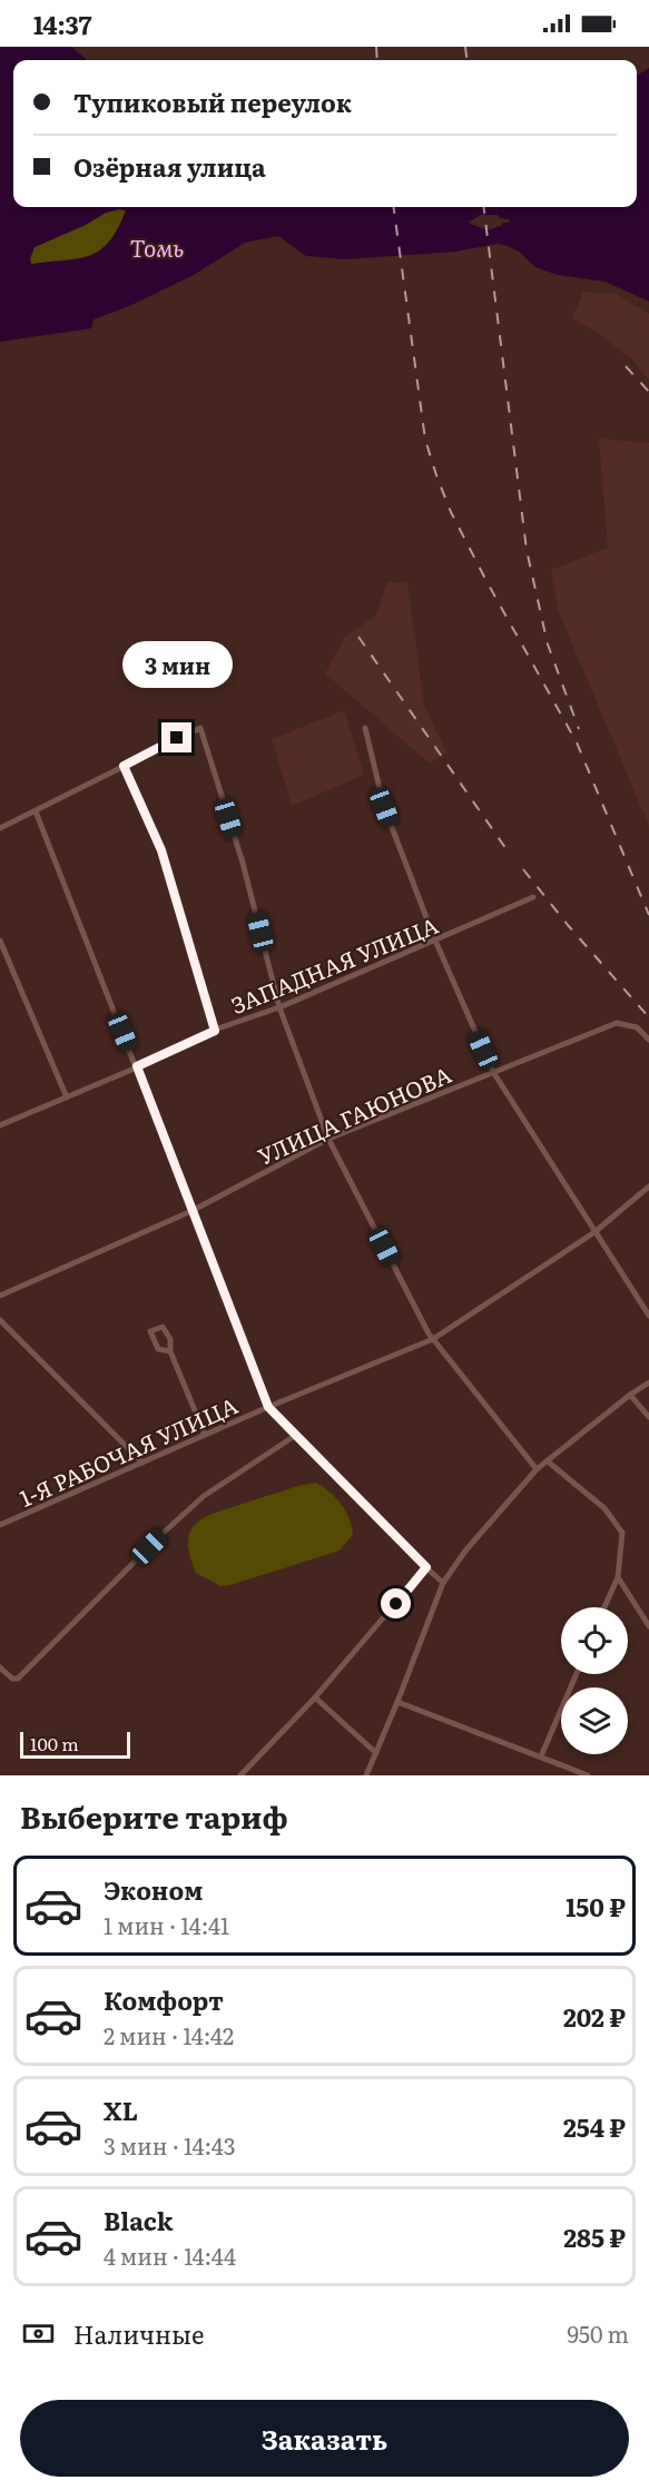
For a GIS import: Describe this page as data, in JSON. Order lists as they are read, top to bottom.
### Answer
{
  "streets": {
    "street": ["ЗАПАДНАЯ УЛИЦА", "УЛИЦА ГАЮНОВА", "1-Я РАБОЧАЯ УЛИЦА"]
  },
  "water": ["Томь"],
  "scale_bar": "100 m",
  "page": {
    "status": "14:37",
    "banner": ["Тупиковый переулок", "Озёрная улица"],
    "bubble": "3 мин",
    "scale": "100 m",
    "heading": "Выберите тариф",
    "list": [
      {
        "name": "Эконом",
        "note": "1 мин · 14:41",
        "value": "150 ₽"
      },
      {
        "name": "Комфорт",
        "note": "2 мин · 14:42",
        "value": "202 ₽"
      },
      {
        "name": "XL",
        "note": "3 мин · 14:43",
        "value": "254 ₽"
      },
      {
        "name": "Black",
        "note": "4 мин · 14:44",
        "value": "285 ₽"
      }
    ],
    "pay": ["Наличные", "950 m"],
    "buttons": "Заказать"
  }
}
